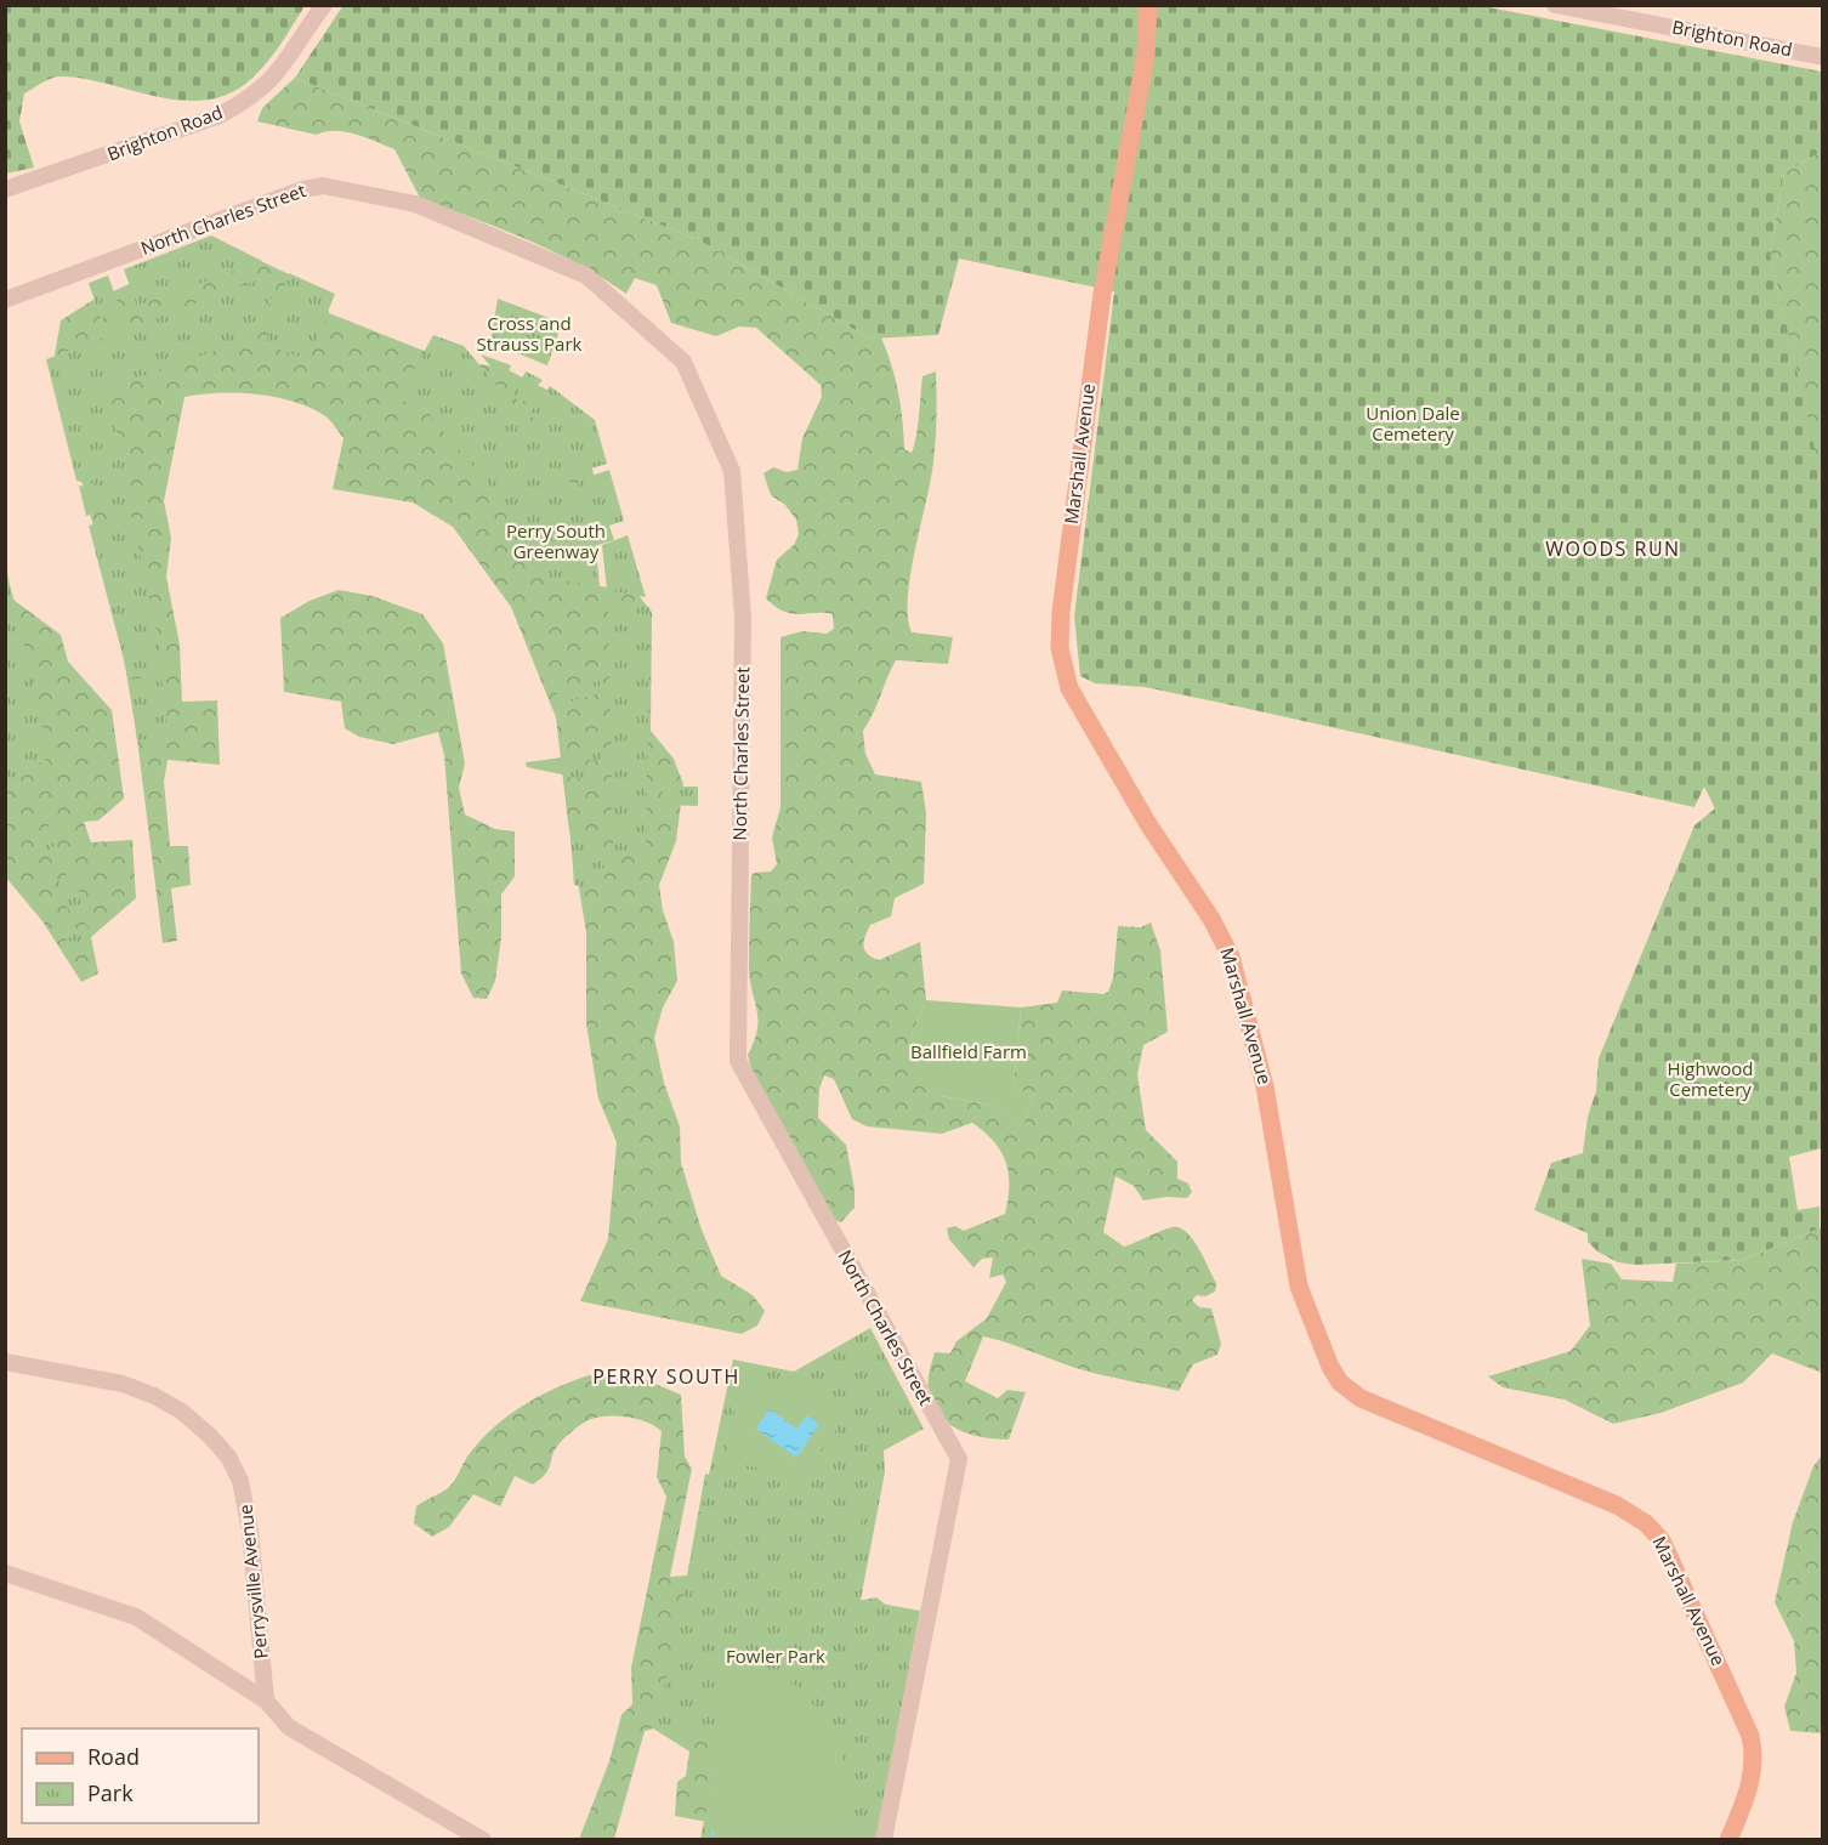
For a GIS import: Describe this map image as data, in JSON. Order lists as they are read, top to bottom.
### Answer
{
  "streets": {
    "main road": ["Marshall Avenue"],
    "street": ["Brighton Road", "North Charles Street", "Perrysville Avenue"]
  },
  "districts": ["WOODS RUN", "PERRY SOUTH"],
  "parks": [
    "Cross and Strauss Park",
    "Union Dale Cemetery",
    "Perry South Greenway",
    "Ballfield Farm",
    "Highwood Cemetery",
    "Fowler Park"
  ],
  "legend": ["Road", "Park"]
}
